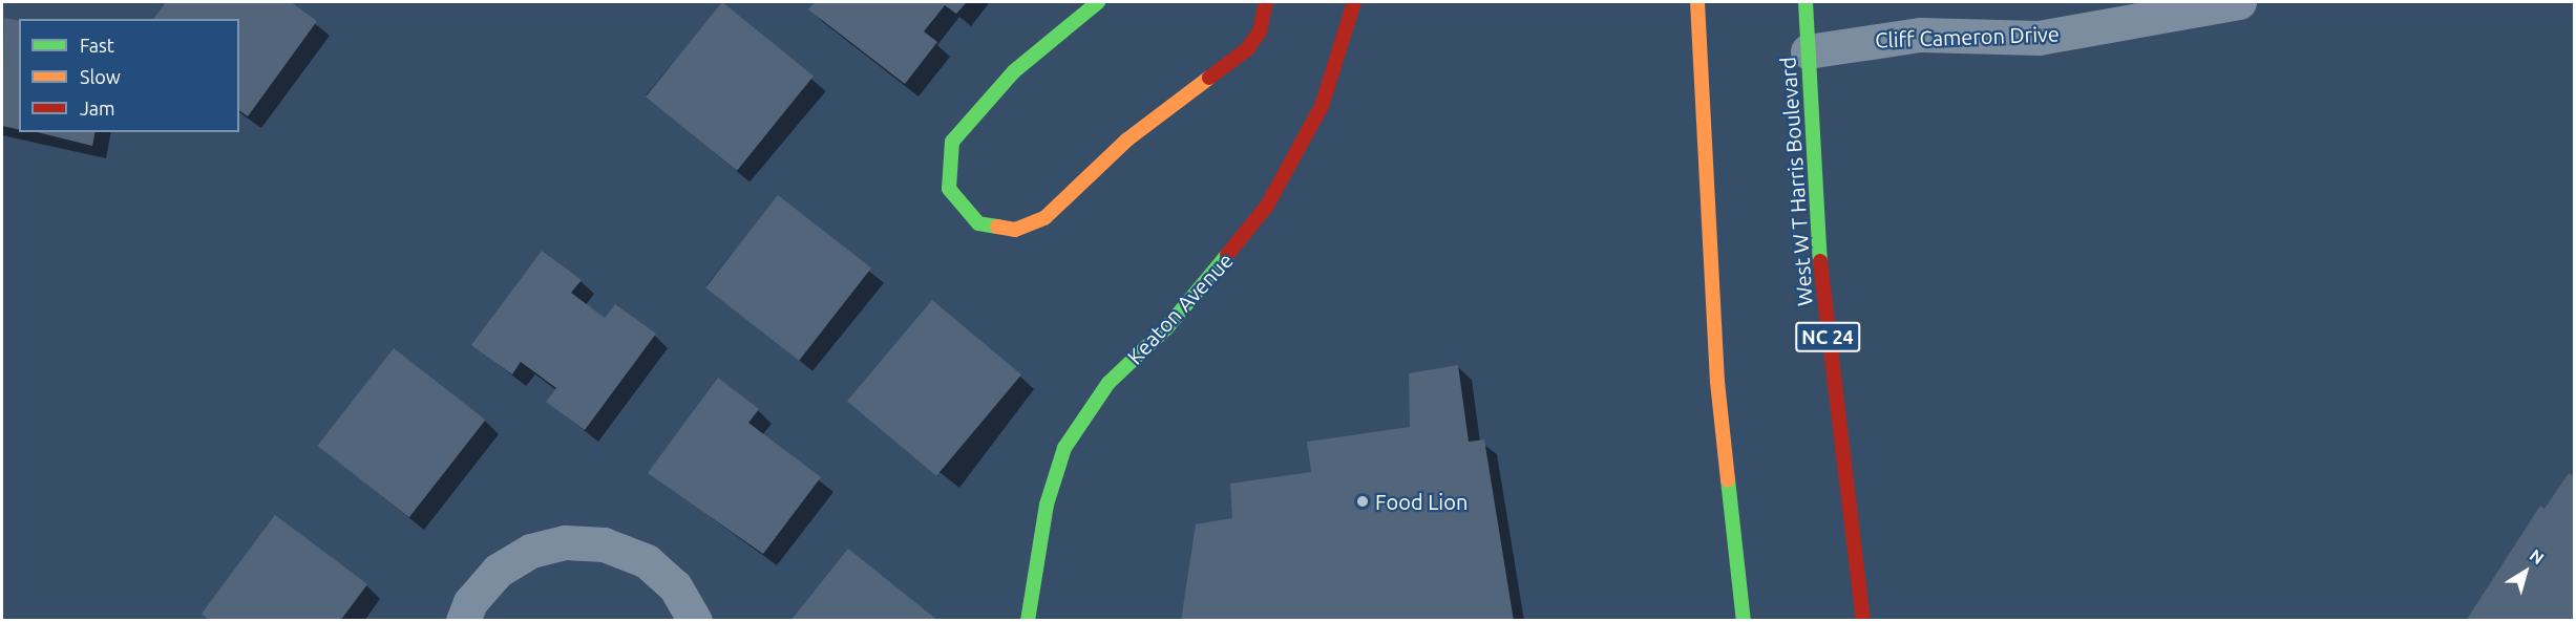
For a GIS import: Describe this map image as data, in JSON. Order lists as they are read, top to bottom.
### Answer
{
  "streets": {
    "street": [
      "Cliff Cameron Drive",
      "West W T Harris Boulevard",
      "Keaton Avenue",
      "NC 24"
    ]
  },
  "crossings": [
    ["Cliff Cameron Drive", "West W T Harris Boulevard"]
  ],
  "places": ["Food Lion"],
  "legend": ["Fast", "Slow", "Jam"],
  "north": "top right"
}
